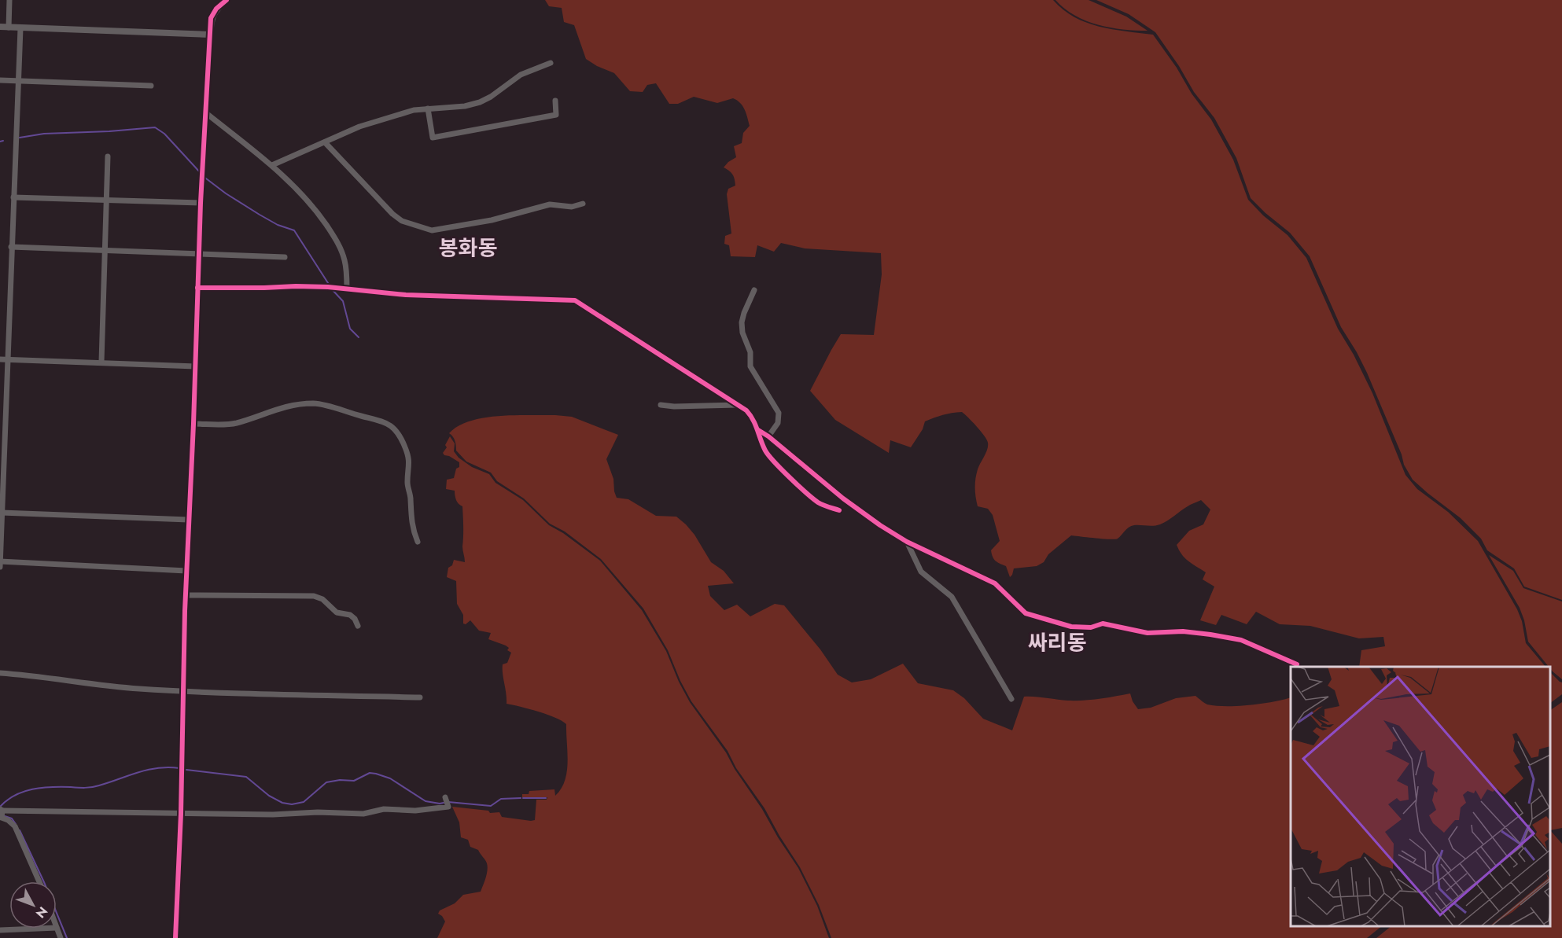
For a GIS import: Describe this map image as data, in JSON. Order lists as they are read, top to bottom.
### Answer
{
  "districts": ["봉화동", "싸리동"],
  "north": "bottom right"
}
